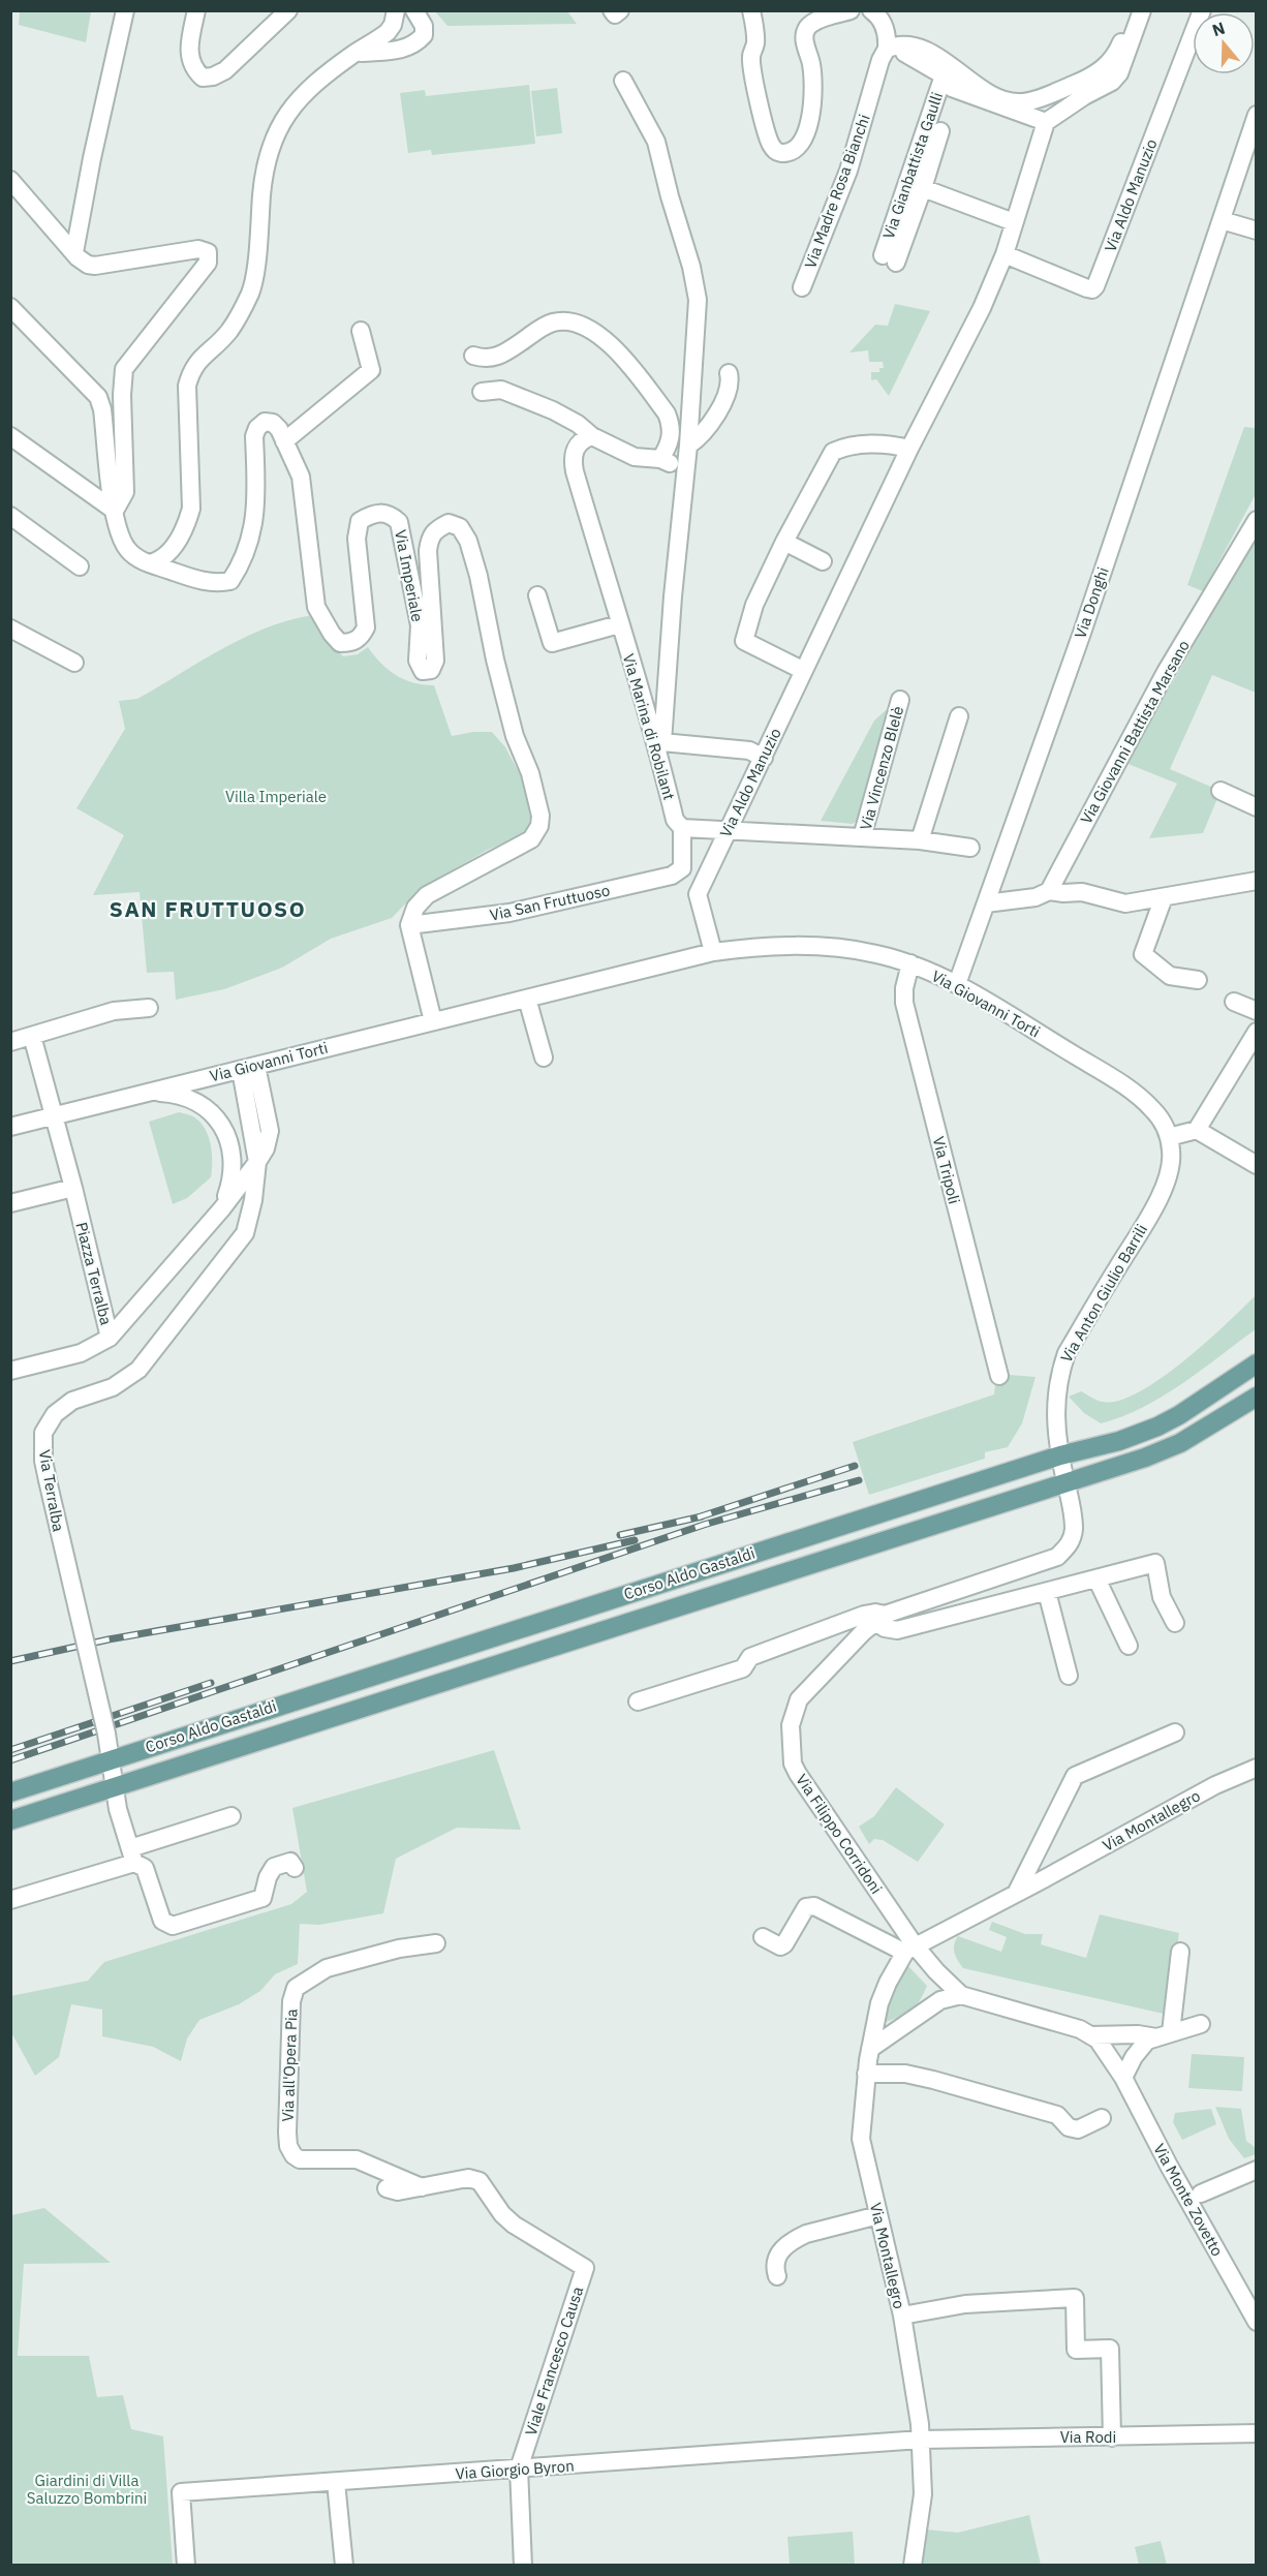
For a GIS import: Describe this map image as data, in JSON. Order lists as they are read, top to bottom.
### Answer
{
  "streets": {
    "main road": ["Corso Aldo Gastaldi"],
    "street": [
      "Via Gianbattista Gaulli",
      "Via Madre Rosa Bianchi",
      "Via Aldo Manuzio",
      "Via Imperiale",
      "Via Donghi",
      "Via Marina di Robilant",
      "Via Giovanni Battista Marsano",
      "Via Vincenzo Blelè",
      "Via San Fruttuoso",
      "Via Giovanni Torti",
      "Via Tripoli",
      "Piazza Terralba",
      "Via Anton Giulio Barrili",
      "Via Terralba",
      "Via Montallegro",
      "Via Filippo Corridoni",
      "Via all'Opera Pia",
      "Via Monte Zovetto",
      "Viale Francesco Causa",
      "Via Rodi",
      "Via Giorgio Byron"
    ]
  },
  "crossings": [
    ["Via Gianbattista Gaulli", "Via Madre Rosa Bianchi"],
    ["Via Gianbattista Gaulli", "Via Aldo Manuzio"],
    ["Via Aldo Manuzio", "Via Vincenzo Blelè"],
    ["Via Aldo Manuzio", "Via Giovanni Torti"],
    ["Via Imperiale", "Via San Fruttuoso"],
    ["Via Donghi", "Via Giovanni Torti"],
    ["Via Marina di Robilant", "Via San Fruttuoso"],
    ["Via Giovanni Torti", "Via Tripoli"],
    ["Via Giovanni Torti", "Piazza Terralba"],
    ["Via Giovanni Torti", "Via Anton Giulio Barrili"],
    ["Piazza Terralba", "Via Terralba"],
    ["Via Anton Giulio Barrili", "Corso Aldo Gastaldi"],
    ["Via Anton Giulio Barrili", "Via Filippo Corridoni"],
    ["Via Terralba", "Corso Aldo Gastaldi"],
    ["Corso Aldo Gastaldi", "Via Filippo Corridoni"],
    ["Via Montallegro", "Via Monte Zovetto"],
    ["Via Montallegro", "Via Rodi"],
    ["Via Montallegro", "Via Giorgio Byron"],
    ["Via Filippo Corridoni", "Via Monte Zovetto"],
    ["Via all'Opera Pia", "Viale Francesco Causa"],
    ["Viale Francesco Causa", "Via Giorgio Byron"],
    ["Via Rodi", "Via Giorgio Byron"]
  ],
  "districts": ["SAN FRUTTUOSO"],
  "parks": ["Villa Imperiale", "Giardini di Villa Saluzzo Bombrini"],
  "north": "top"
}
